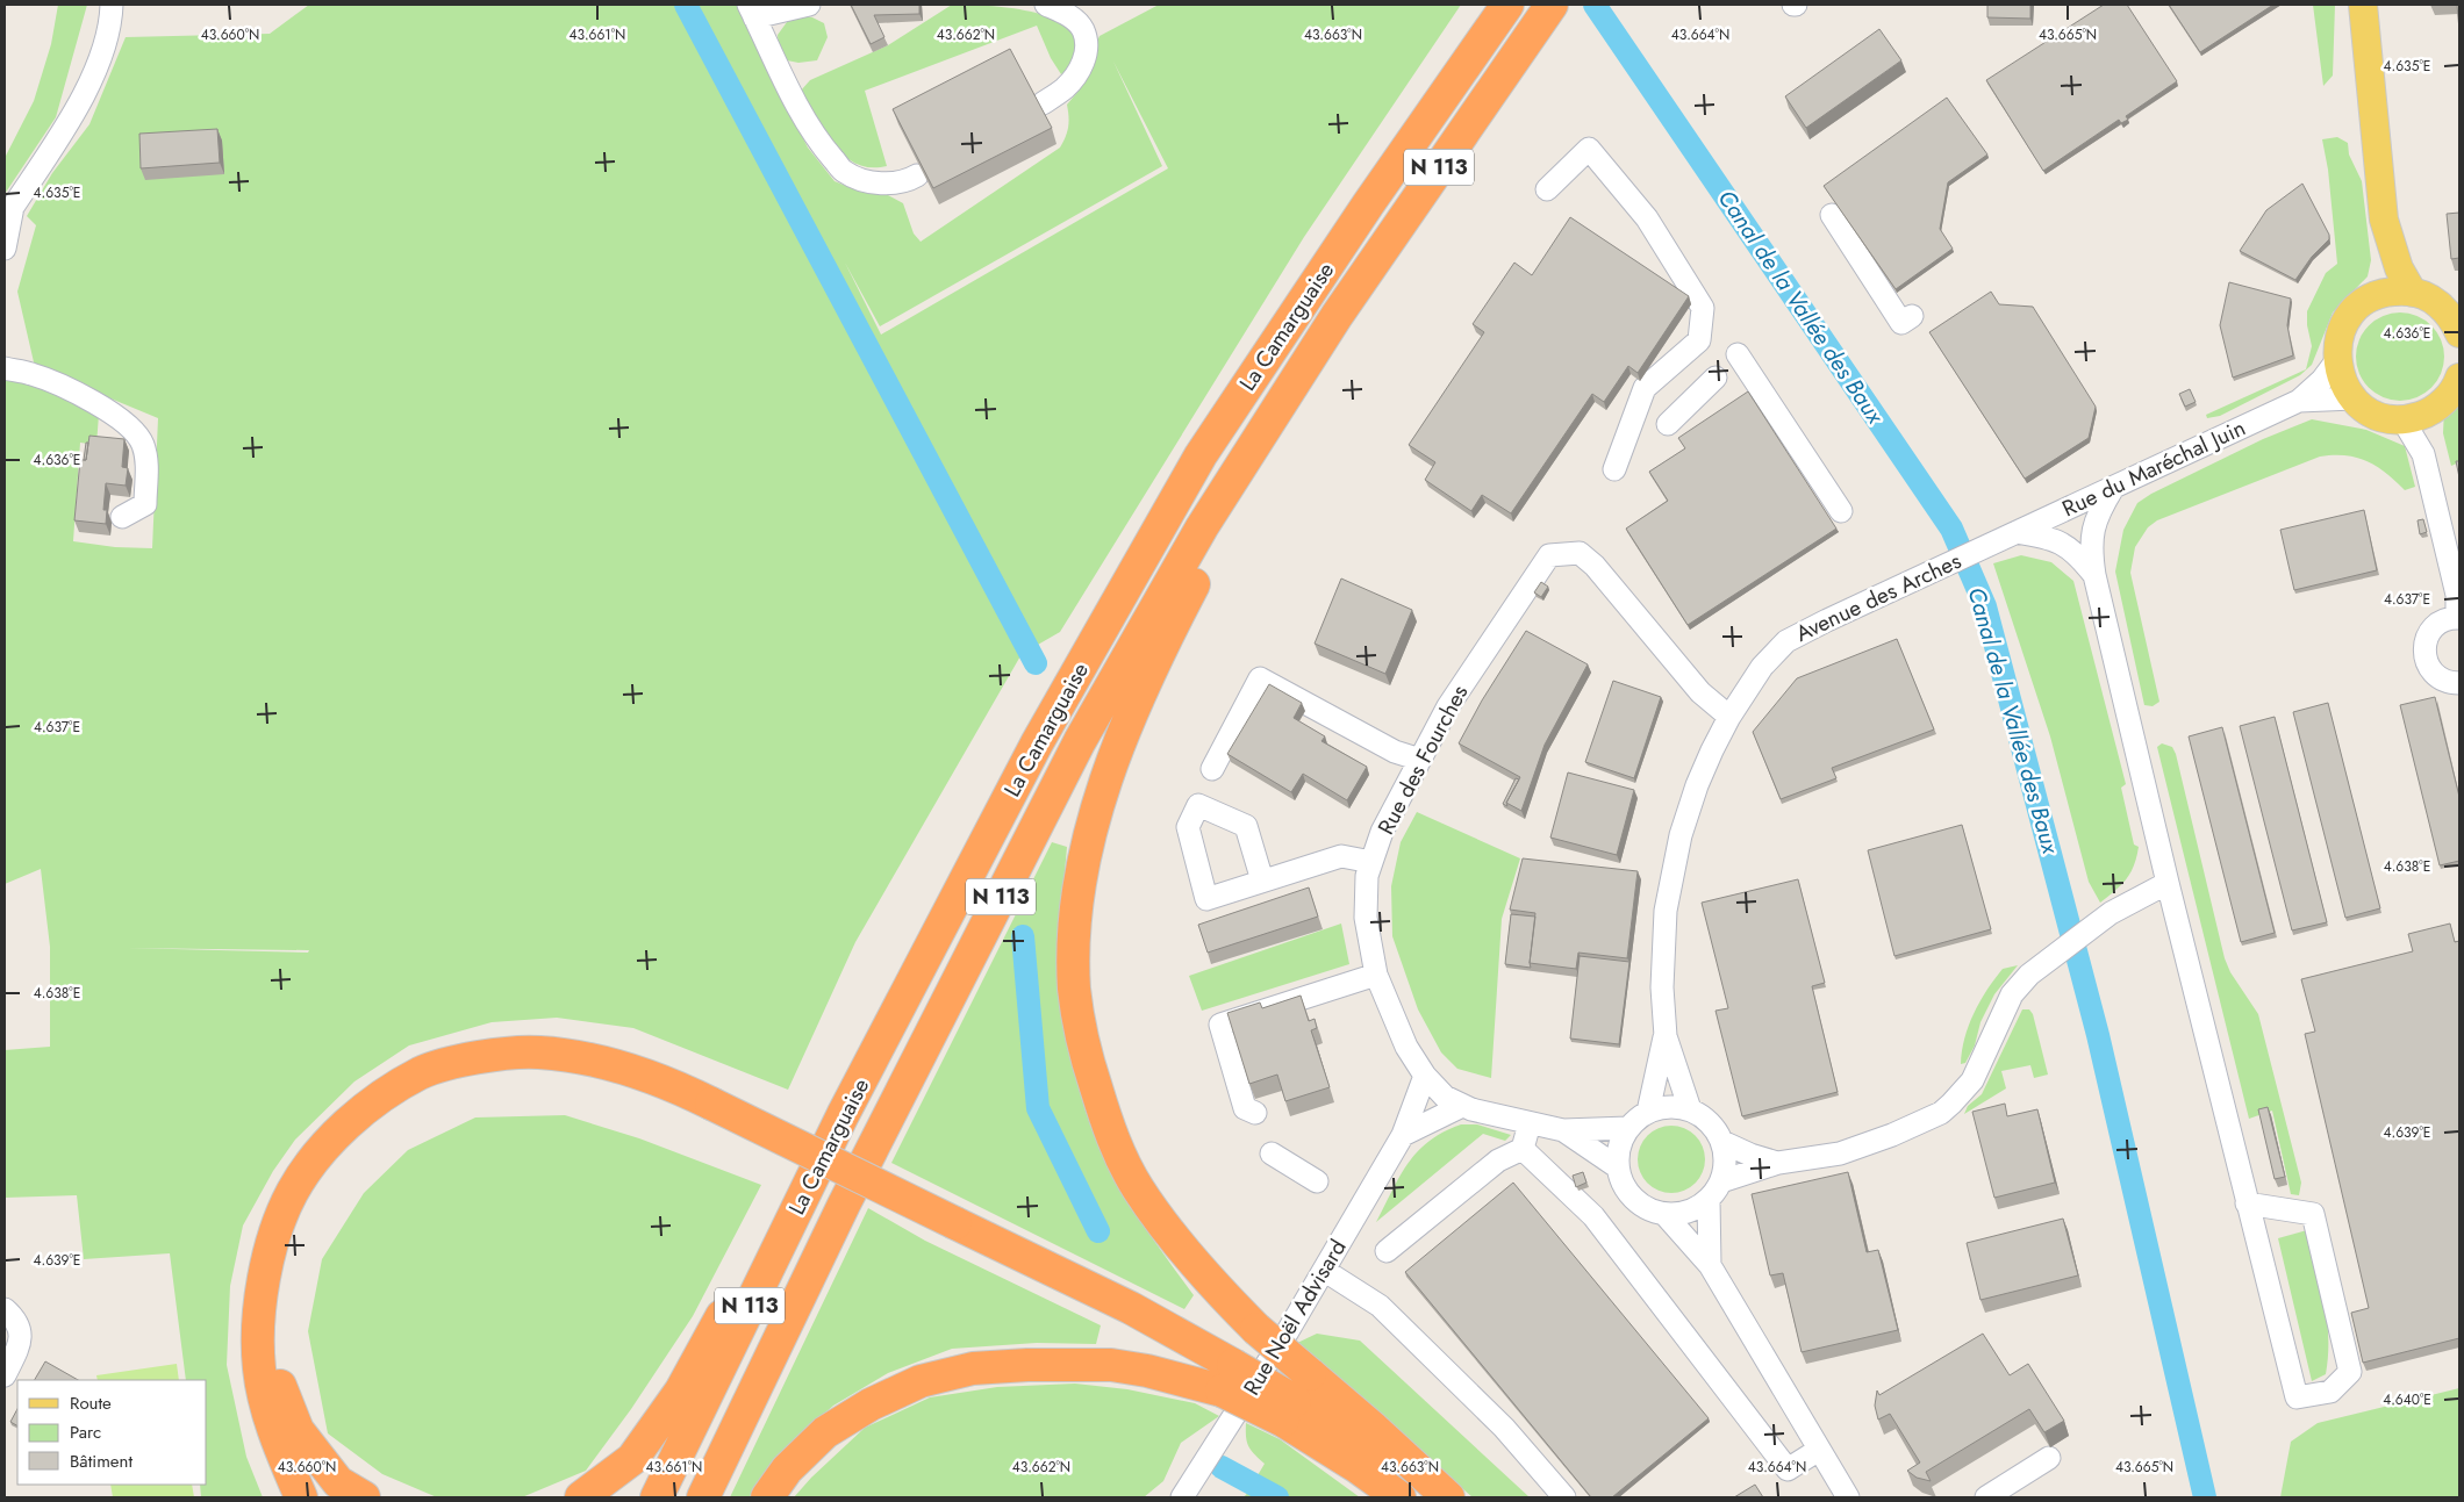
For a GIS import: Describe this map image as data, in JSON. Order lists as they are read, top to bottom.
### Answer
{
  "streets": {
    "highway": ["N 113", "La Camarguaise"],
    "street": [
      "Rue du Maréchal Juin",
      "Avenue des Arches",
      "Rue des Fourches",
      "Rue Noël Advisard"
    ]
  },
  "crossings": [
    ["Rue du Maréchal Juin", "Avenue des Arches"],
    ["Avenue des Arches", "Rue des Fourches"],
    ["Rue des Fourches", "Rue Noël Advisard"]
  ],
  "water": ["Canal de la Vallée des Baux"],
  "legend": ["Route", "Parc", "Bâtiment"],
  "coordinates": [
    "43.660°N",
    "43.661°N",
    "43.662°N",
    "43.663°N",
    "43.664°N",
    "43.665°N",
    "4.635°E",
    "4.636°E",
    "4.637°E",
    "4.638°E",
    "4.639°E",
    "4.640°E"
  ]
}
